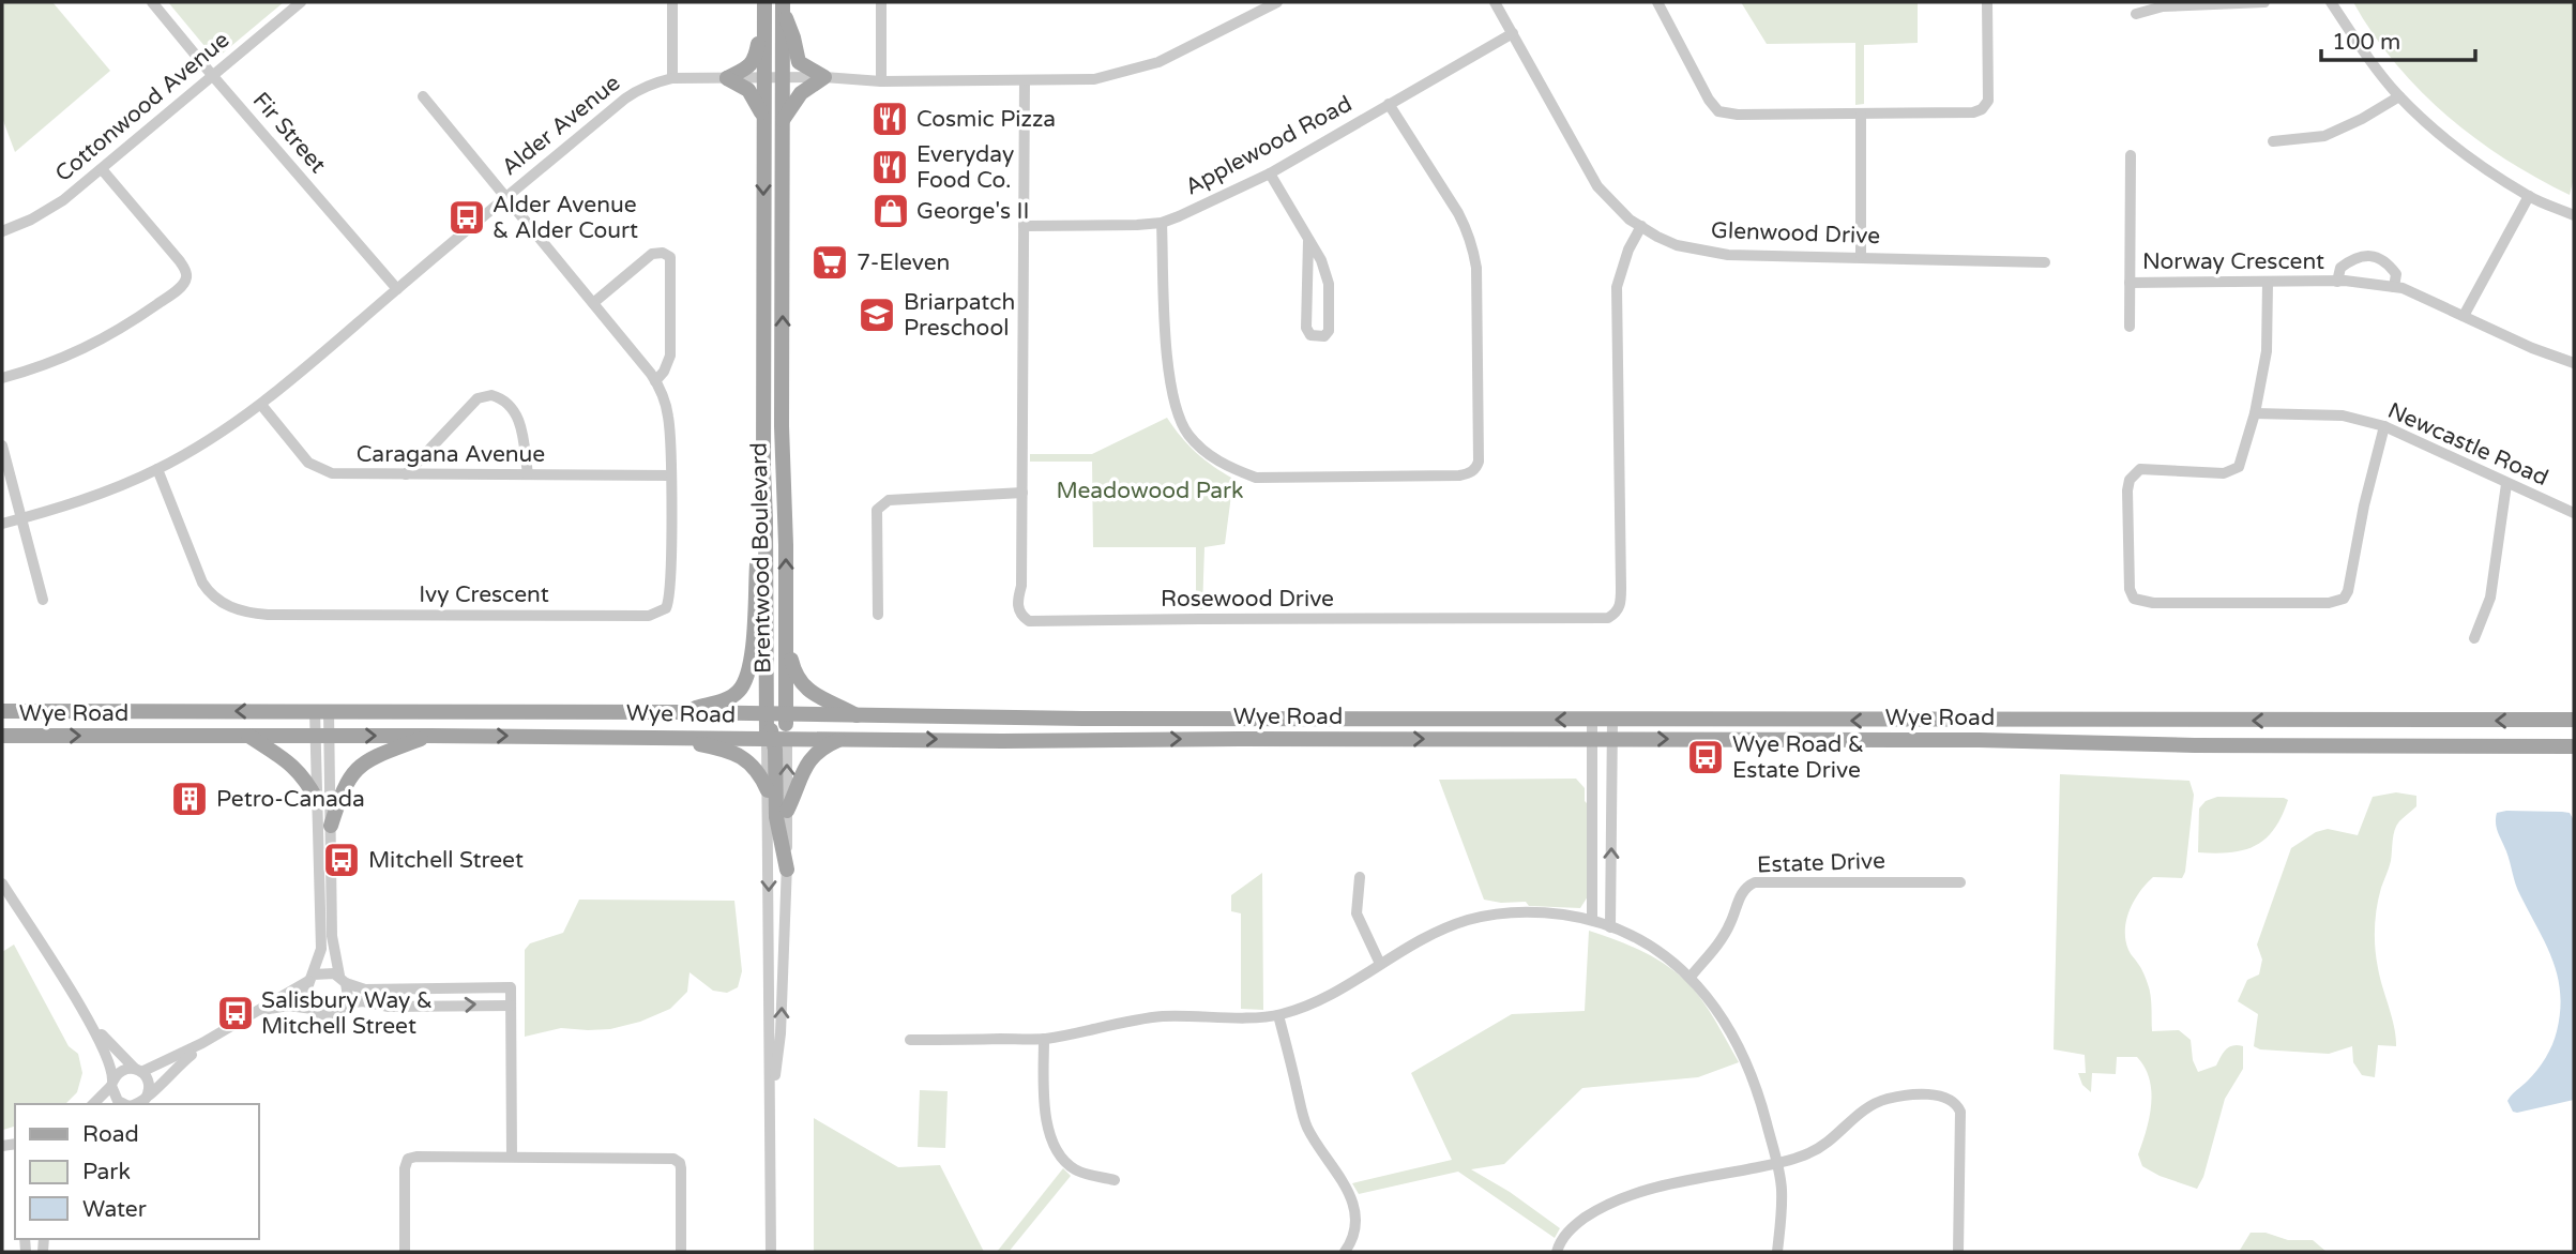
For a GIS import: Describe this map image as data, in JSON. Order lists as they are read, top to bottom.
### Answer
{
  "streets": {
    "main road": ["Brentwood Boulevard", "Wye Road"],
    "street": [
      "Cottonwood Avenue",
      "Alder Avenue",
      "Fir Street",
      "Applewood Road",
      "Glenwood Drive",
      "Norway Crescent",
      "Newcastle Road",
      "Caragana Avenue",
      "Ivy Crescent",
      "Rosewood Drive",
      "Estate Drive"
    ]
  },
  "crossings": [
    ["Cottonwood Avenue", "Fir Street"],
    ["Alder Avenue", "Fir Street"],
    ["Alder Avenue", "Caragana Avenue"],
    ["Alder Avenue", "Brentwood Boulevard"],
    ["Alder Avenue", "Ivy Crescent"],
    ["Alder Avenue", "Rosewood Drive"],
    ["Applewood Road", "Glenwood Drive"],
    ["Applewood Road", "Rosewood Drive"],
    ["Glenwood Drive", "Rosewood Drive"],
    ["Caragana Avenue", "Ivy Crescent"],
    ["Brentwood Boulevard", "Wye Road"]
  ],
  "parks": ["Meadowood Park"],
  "places": {
    "restaurant": ["Cosmic Pizza", "Everyday Food Co."],
    "shop": ["George's II"],
    "bus stop": [
      "Alder Avenue & Alder Court",
      "Wye Road & Estate Drive",
      "Mitchell Street",
      "Salisbury Way & Mitchell Street"
    ],
    "supermarket": ["7-Eleven"],
    "school or university": ["Briarpatch Preschool"],
    "building": ["Petro-Canada"]
  },
  "legend": ["Road", "Park", "Water"],
  "scale_bar": "100 m"
}
